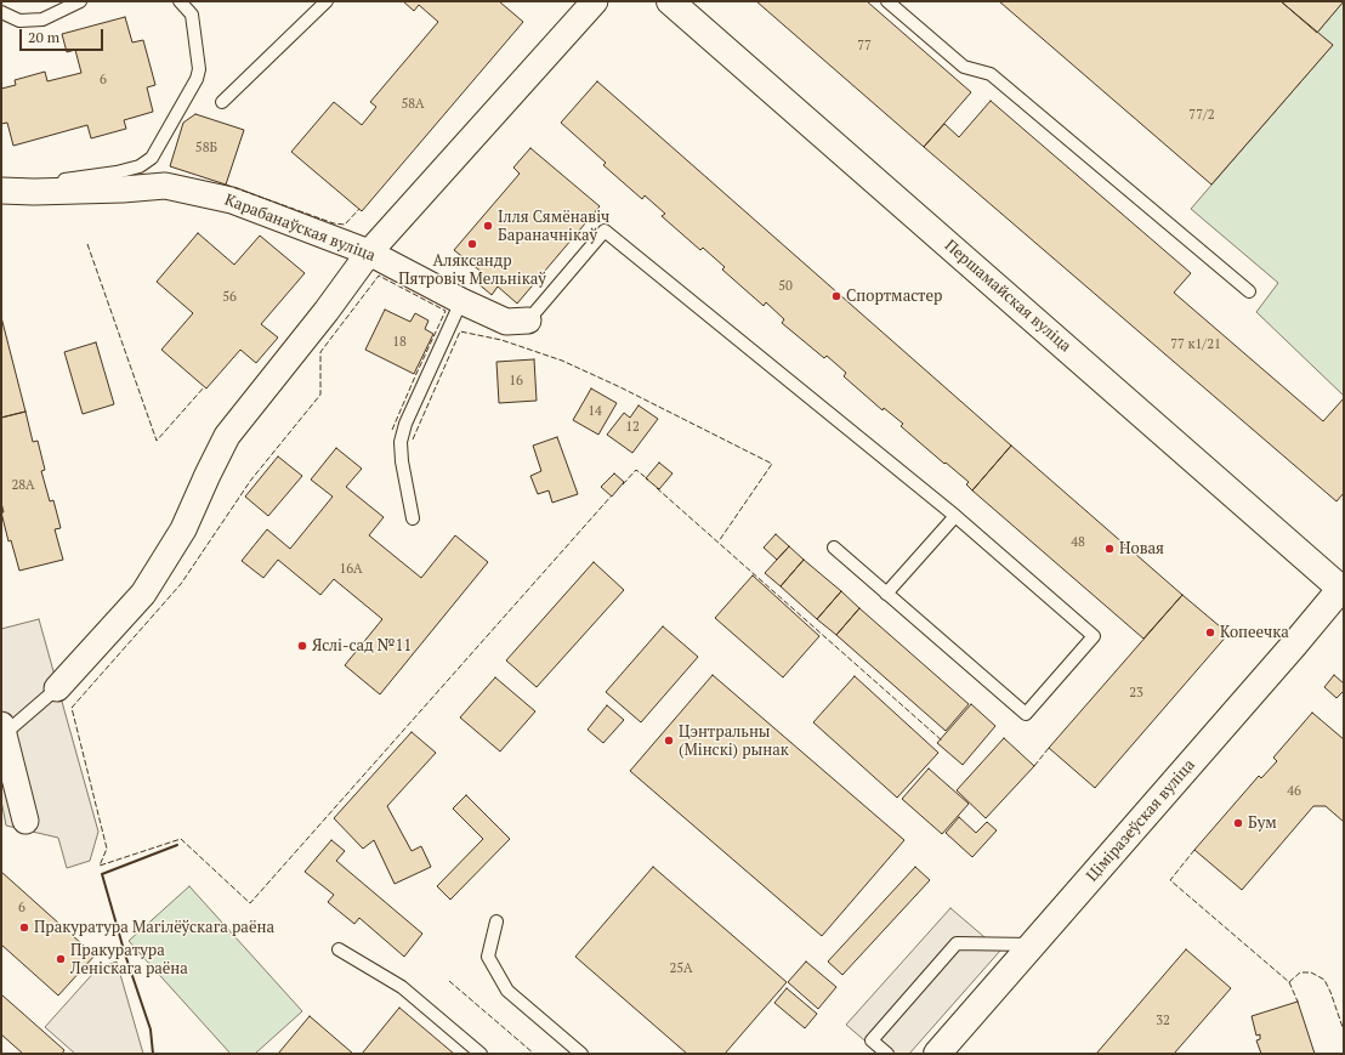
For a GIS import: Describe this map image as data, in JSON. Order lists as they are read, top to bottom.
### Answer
{
  "streets": {
    "main road": ["Першамайская вуліца", "Ціміразеўская вуліца"],
    "street": ["Карабанаўская вуліца"]
  },
  "crossings": [
    ["Першамайская вуліца", "Ціміразеўская вуліца"]
  ],
  "places": [
    "Ілля Сямёнавіч Бараначнікаў",
    "Аляксандр Пятровіч Мельнікаў",
    "Спортмастер",
    "Новая",
    "Копеечка",
    "Яслі-сад №11",
    "Цэнтральны (Мінскі) рынак",
    "Бум",
    "Пракуратура Магілёўскага раёна",
    "Пракуратура Леніскага раёна"
  ],
  "house_numbers": [
    "77",
    "6",
    "58А",
    "77/2",
    "58Б",
    "50",
    "56",
    "18",
    "77 к1/21",
    "16",
    "14",
    "12",
    "28А",
    "48",
    "16А",
    "23",
    "46",
    "6",
    "25А",
    "32"
  ],
  "scale_bar": "20 m"
}
